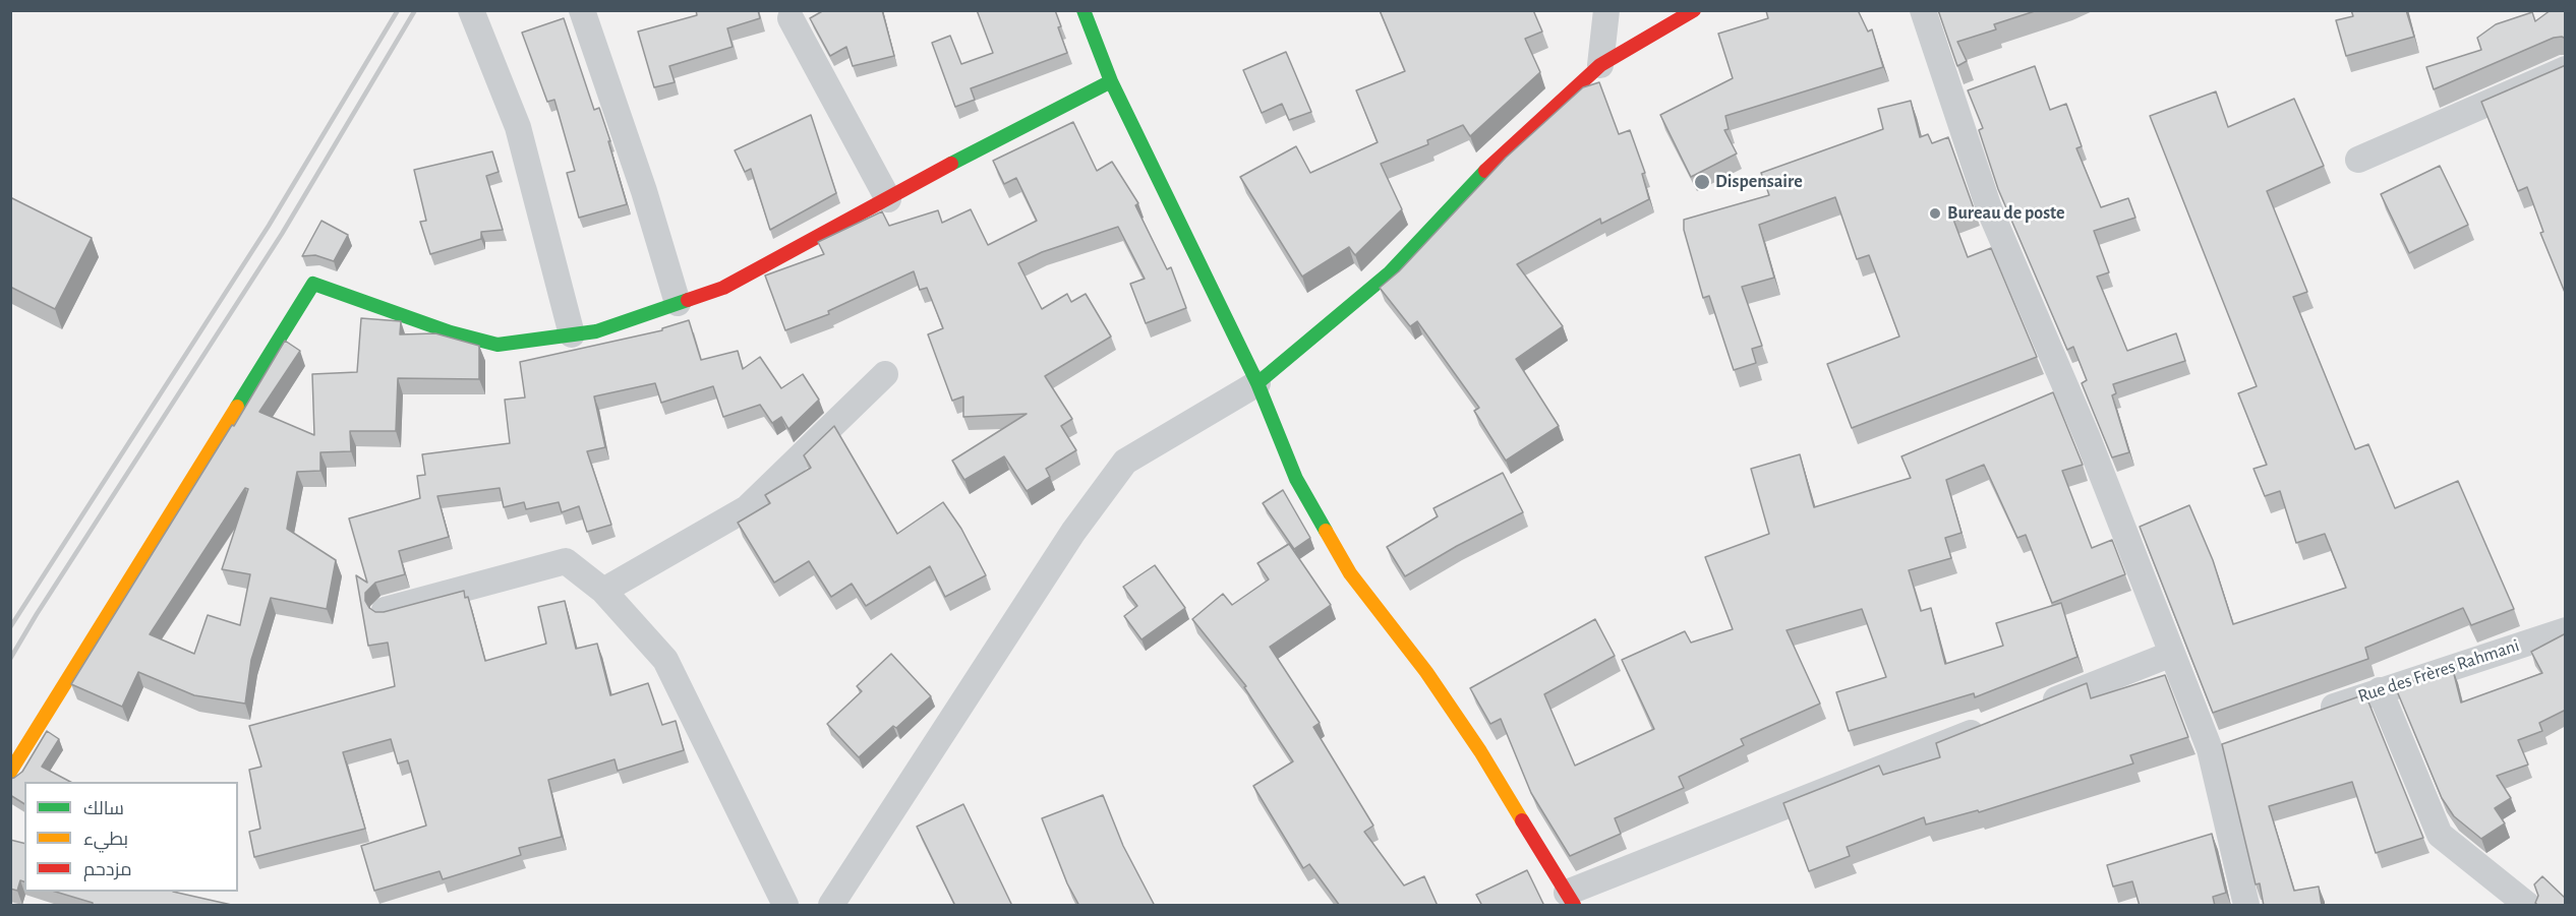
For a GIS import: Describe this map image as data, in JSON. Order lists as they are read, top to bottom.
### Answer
{
  "streets": {
    "street": ["Rue des Frères Rahmani"]
  },
  "places": ["Dispensaire", "Bureau de poste"],
  "legend": ["سالك", "بطيء", "مزدحم"]
}
